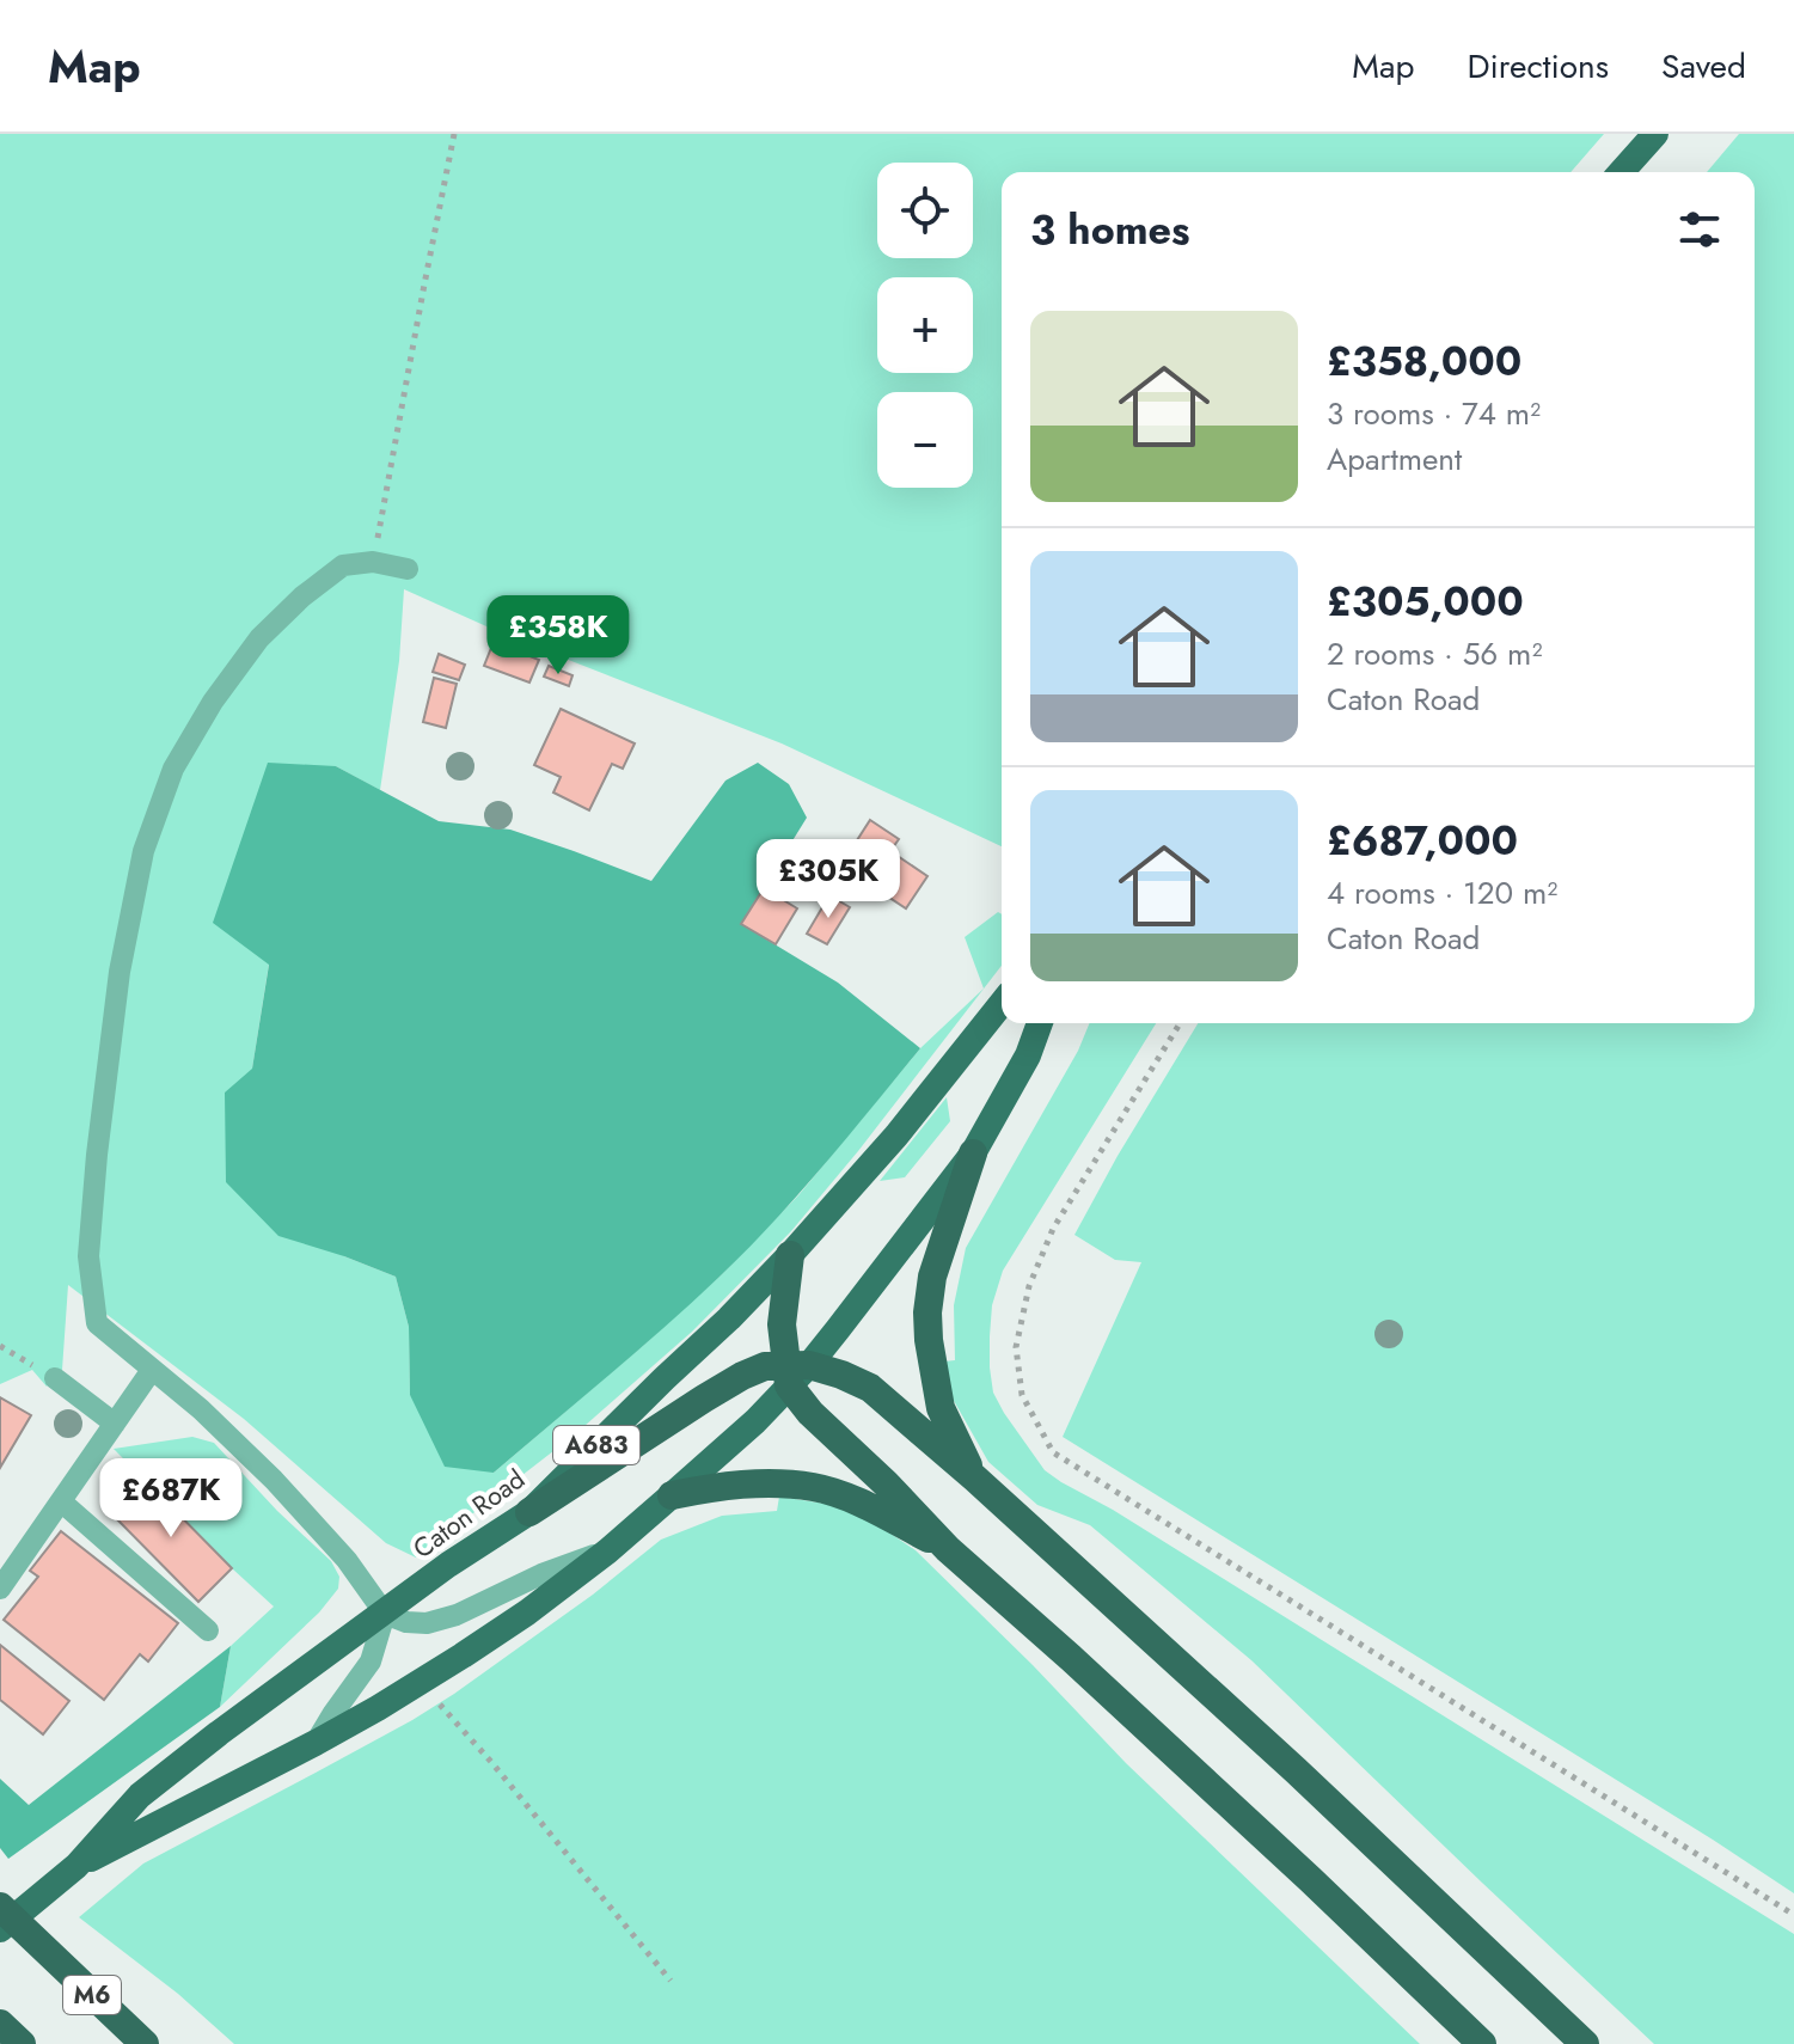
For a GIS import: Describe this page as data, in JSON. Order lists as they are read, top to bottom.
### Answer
{
  "streets": {
    "highway": ["A683", "Caton Road", "M6"]
  },
  "page": {
    "header": "Map",
    "nav": ["Map", "Directions", "Saved"],
    "map_buttons": ["+", "−"],
    "heading": "3 homes",
    "list": [
      {
        "name": "£358,000",
        "note": "3 rooms · 74 m² · Apartment"
      },
      {
        "name": "£305,000",
        "note": "2 rooms · 56 m² · Caton Road"
      },
      {
        "name": "£687,000",
        "note": "4 rooms · 120 m² · Caton Road"
      }
    ],
    "price": ["£358K", "£305K", "£687K"]
  }
}
